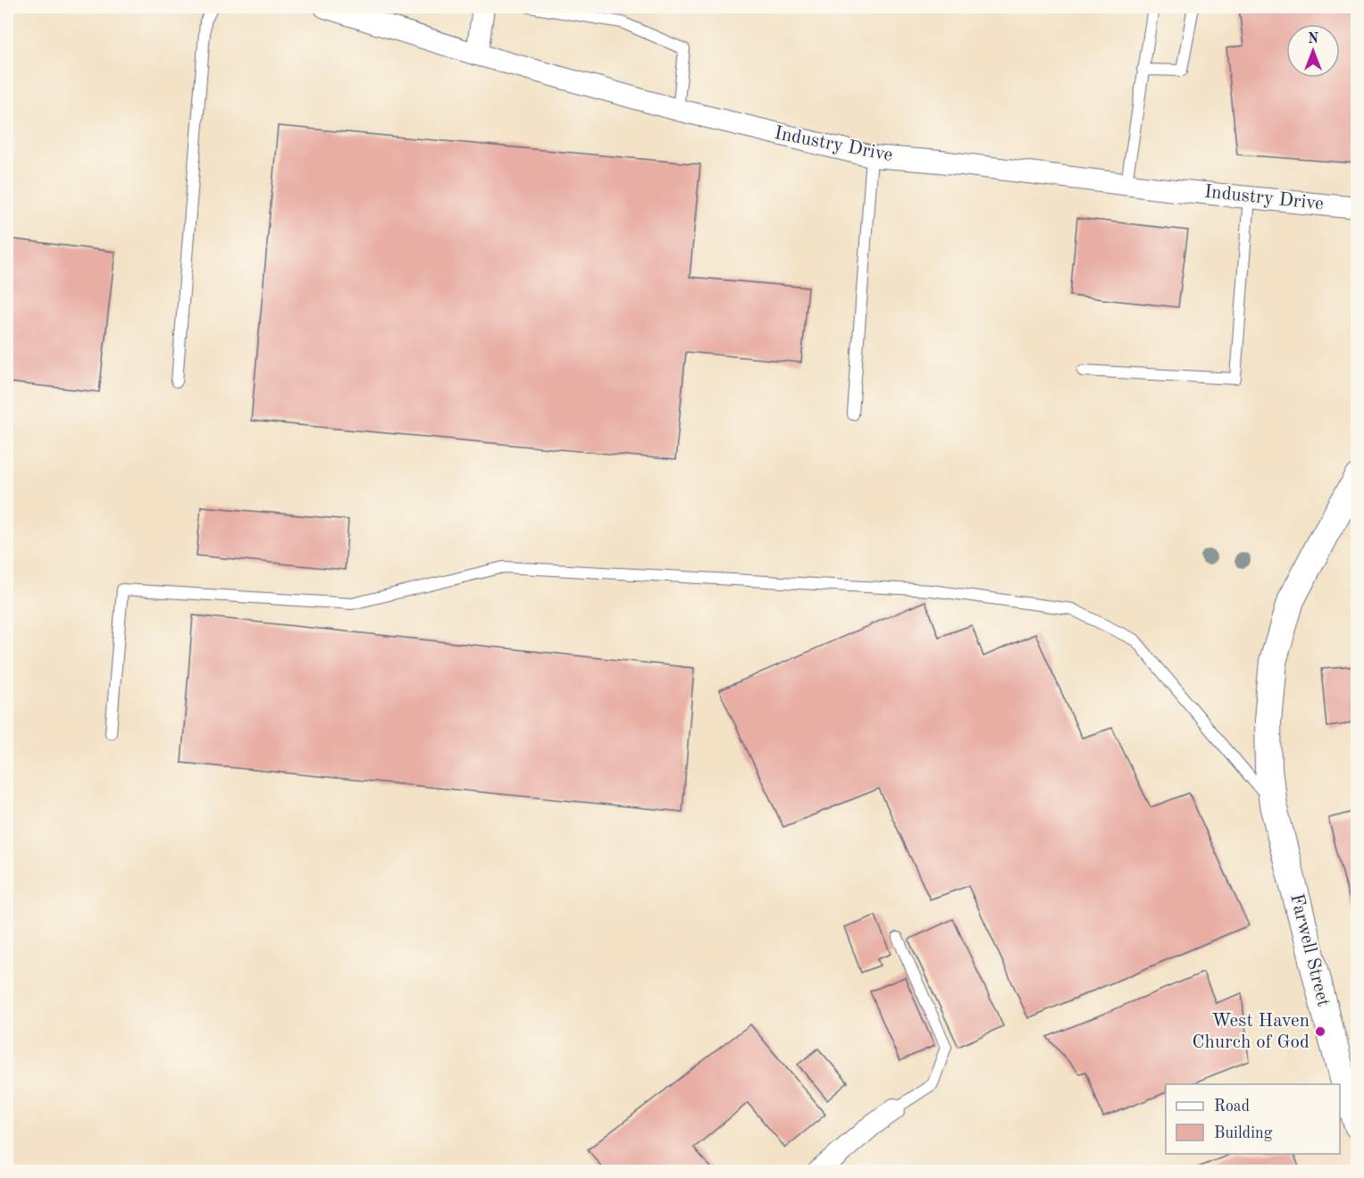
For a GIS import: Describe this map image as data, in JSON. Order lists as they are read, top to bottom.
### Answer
{
  "streets": {
    "street": ["Industry Drive", "Farwell Street"]
  },
  "places": ["West Haven Church of God"],
  "legend": ["Road", "Building"],
  "north": "top"
}
